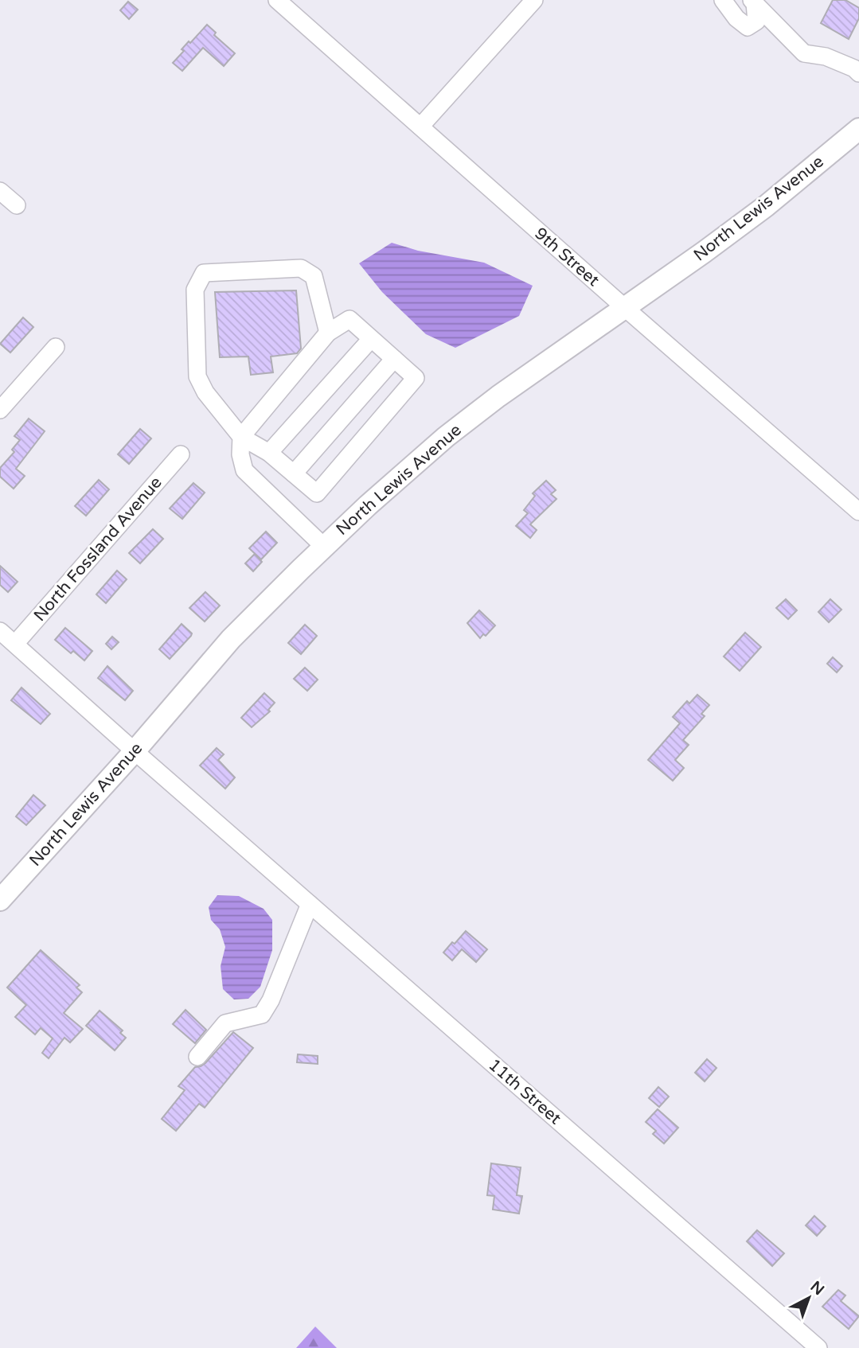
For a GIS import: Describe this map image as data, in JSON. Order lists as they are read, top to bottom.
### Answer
{
  "streets": {
    "main road": ["North Lewis Avenue"],
    "street": ["9th Street", "North Fossland Avenue", "11th Street"]
  },
  "crossings": [
    ["North Lewis Avenue", "9th Street"],
    ["North Lewis Avenue", "11th Street"],
    ["North Fossland Avenue", "11th Street"]
  ],
  "north": "top right"
}
